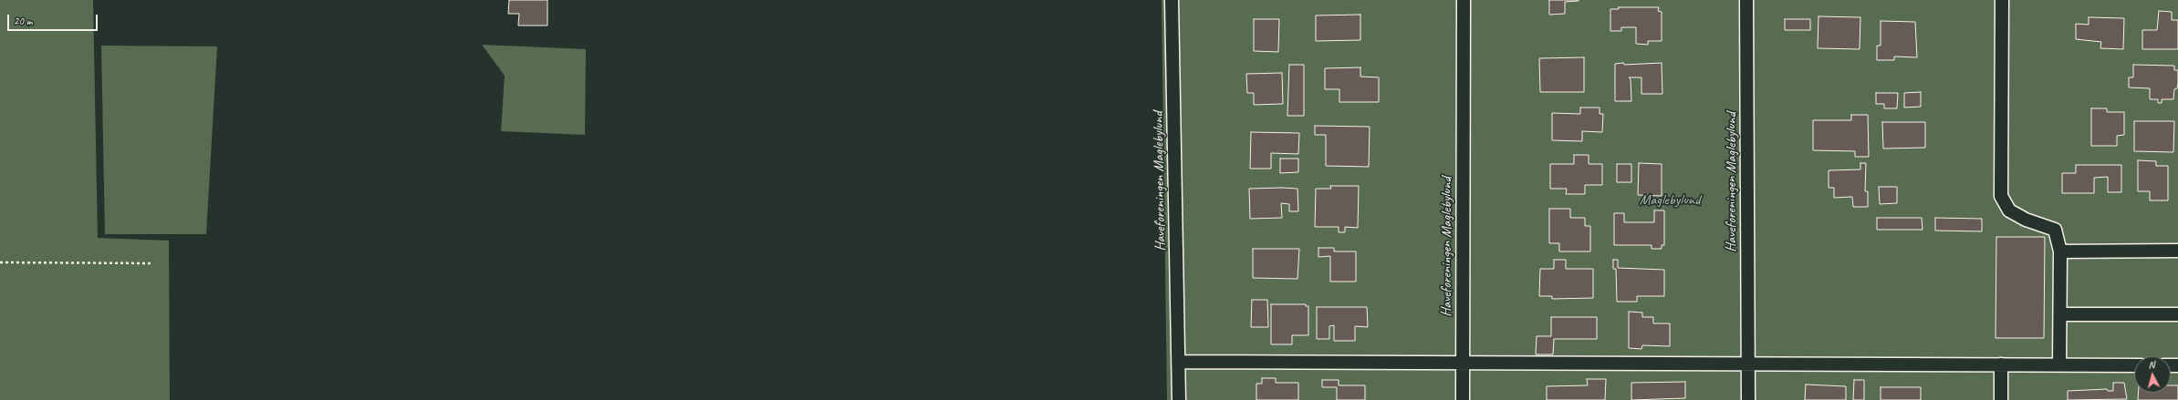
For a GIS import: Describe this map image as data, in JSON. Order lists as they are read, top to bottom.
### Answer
{
  "streets": {
    "lane": ["Haveforeningen Maglebylund"]
  },
  "parks": ["Maglebylund"],
  "scale_bar": "20 m",
  "north": "top"
}
